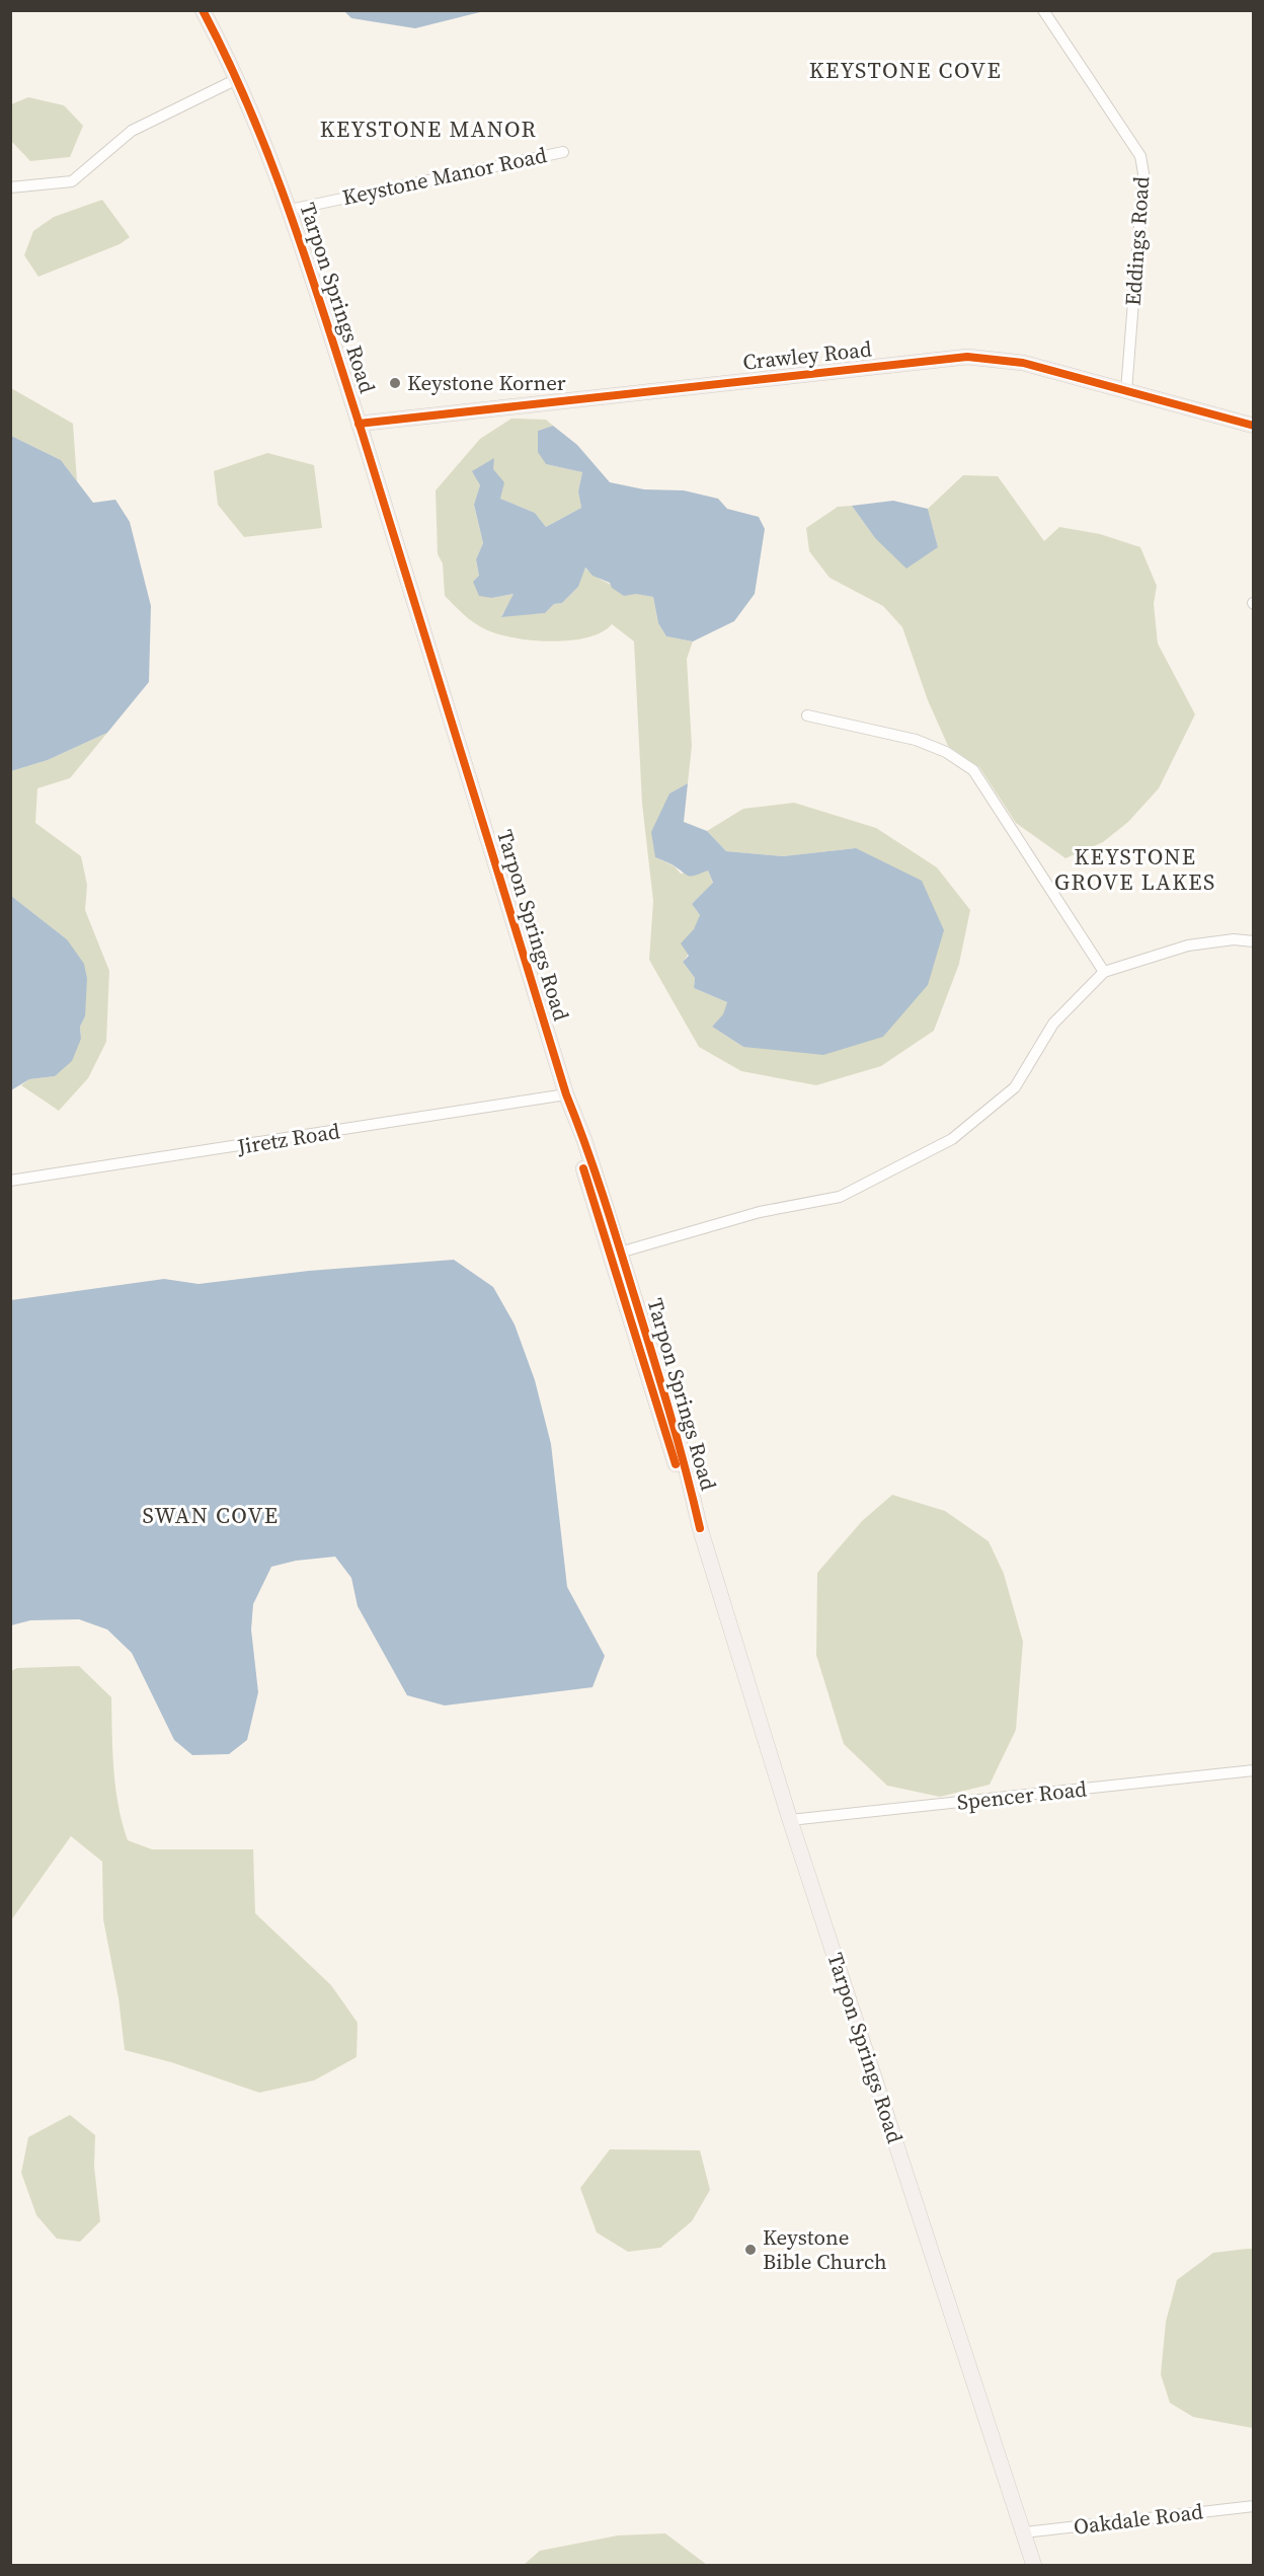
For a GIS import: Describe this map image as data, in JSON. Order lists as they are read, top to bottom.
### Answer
{
  "streets": {
    "main road": ["Tarpon Springs Road", "Crawley Road"],
    "street": [
      "Keystone Manor Road",
      "Eddings Road",
      "Jiretz Road",
      "Spencer Road",
      "Oakdale Road"
    ]
  },
  "crossings": [
    ["Keystone Manor Road", "Tarpon Springs Road"],
    ["Eddings Road", "Crawley Road"],
    ["Tarpon Springs Road", "Crawley Road"],
    ["Tarpon Springs Road", "Jiretz Road"],
    ["Tarpon Springs Road", "Spencer Road"],
    ["Tarpon Springs Road", "Oakdale Road"]
  ],
  "districts": [
    "KEYSTONE COVE",
    "KEYSTONE MANOR",
    "KEYSTONE GROVE LAKES",
    "SWAN COVE"
  ],
  "places": ["Keystone Korner", "Keystone Bible Church"]
}
